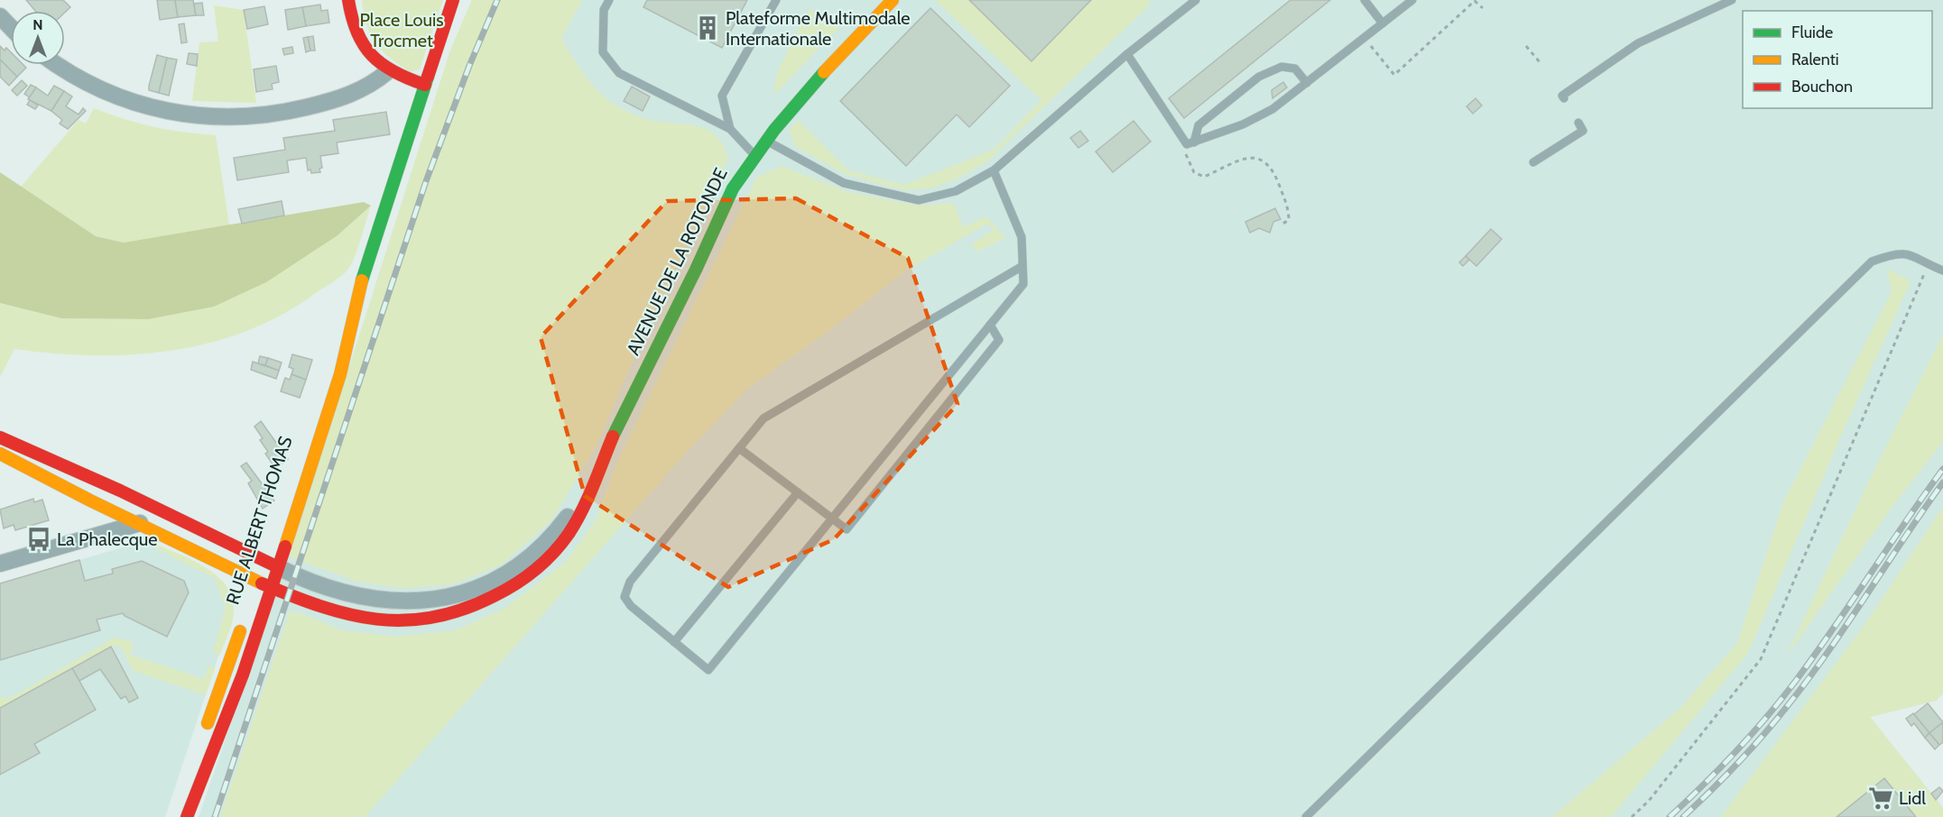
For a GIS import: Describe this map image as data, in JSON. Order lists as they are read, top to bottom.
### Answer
{
  "streets": {
    "street": ["AVENUE DE LA ROTONDE", "RUE ALBERT THOMAS"]
  },
  "crossings": [
    ["AVENUE DE LA ROTONDE", "RUE ALBERT THOMAS"]
  ],
  "parks": ["Place Louis Trocmet"],
  "places": {
    "building": ["Plateforme Multimodale Internationale"],
    "bus stop": ["La Phalecque"],
    "supermarket": ["Lidl"]
  },
  "legend": ["Fluide", "Ralenti", "Bouchon"],
  "north": "top"
}
